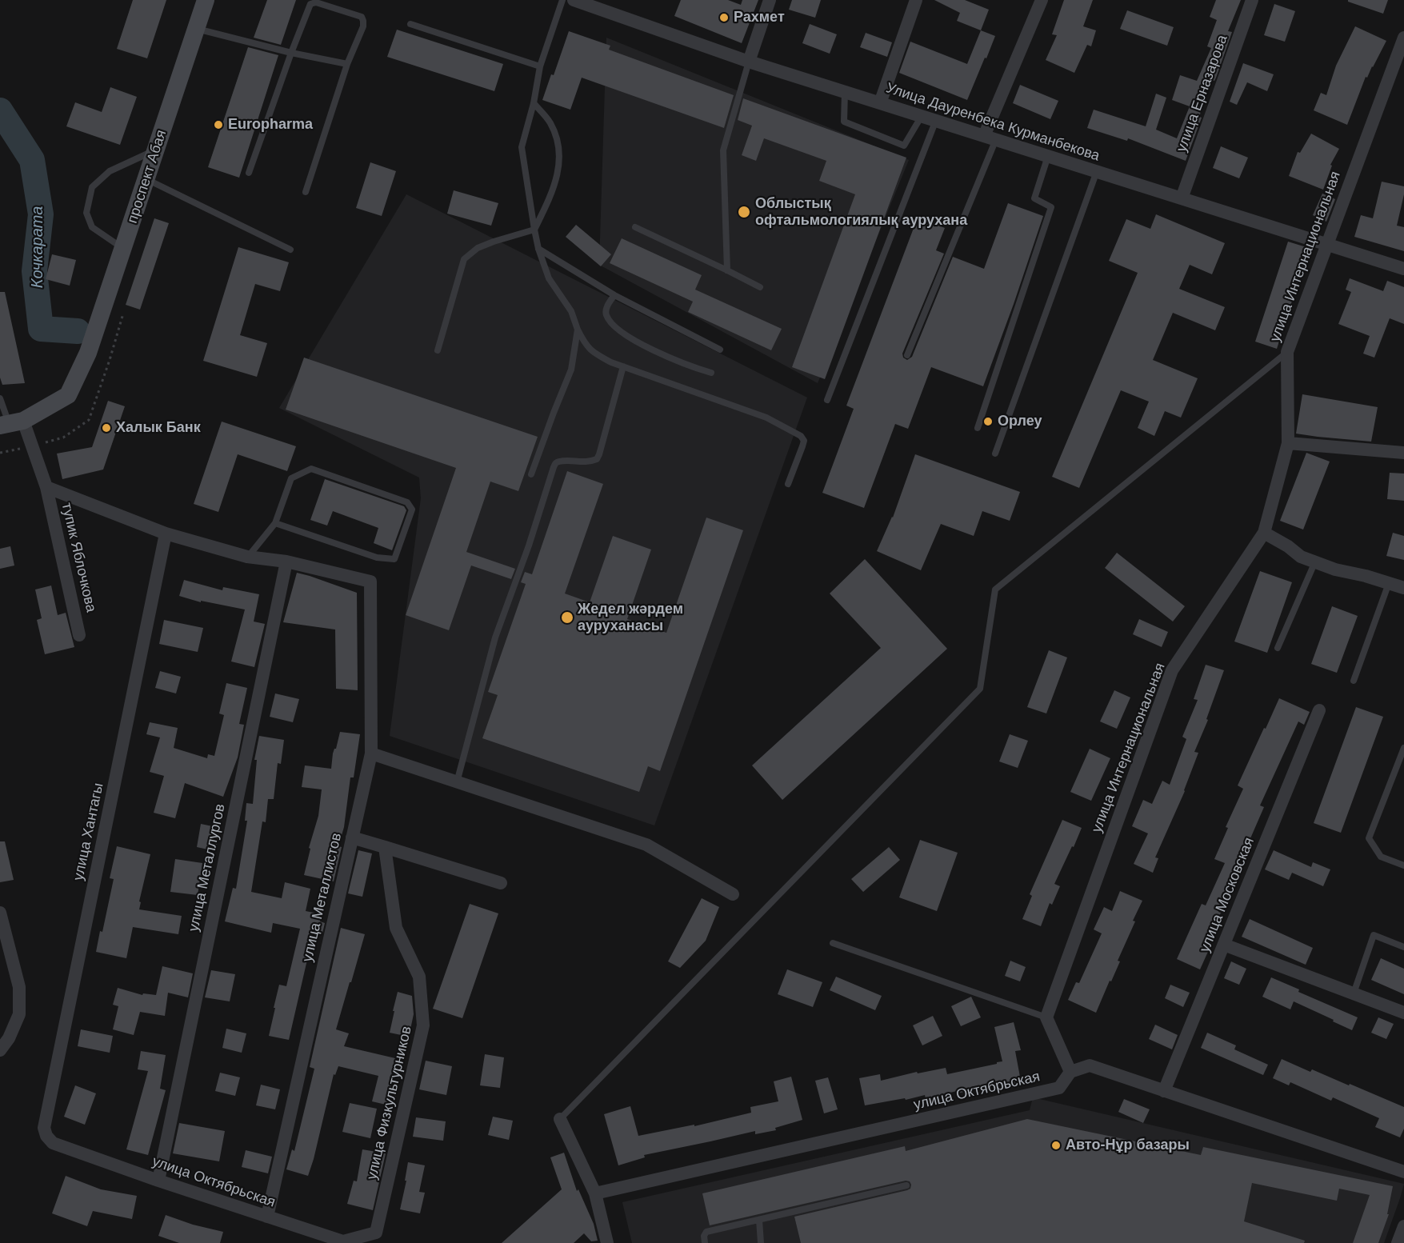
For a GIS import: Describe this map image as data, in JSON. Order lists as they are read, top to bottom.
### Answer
{
  "streets": {
    "main road": ["проспект Абая"],
    "street": [
      "улица Ерназарова",
      "Улица Дауренбека Курманбекова",
      "улица Интернациональная",
      "тупик Яблочкова",
      "улица Хантагы",
      "улица Металлургов",
      "улица Московская",
      "улица Металлистов",
      "улица Октябрьская",
      "улица Физкультурников"
    ]
  },
  "crossings": [
    ["улица Ерназарова", "Улица Дауренбека Курманбекова"],
    ["Улица Дауренбека Курманбекова", "улица Интернациональная"],
    ["проспект Абая", "тупик Яблочкова"],
    ["улица Хантагы", "улица Октябрьская"],
    ["улица Металлургов", "улица Металлистов"],
    ["улица Металлургов", "улица Октябрьская"],
    ["улица Металлистов", "улица Октябрьская"],
    ["улица Октябрьская", "улица Физкультурников"]
  ],
  "water": ["Кочкарата"],
  "places": [
    "Рахмет",
    "Europharma",
    "Облыстық офтальмологиялық аурухана",
    "Орлеу",
    "Халык Банк",
    "Жедел жәрдем ауруханасы",
    "Авто-Нұр базары"
  ]
}
